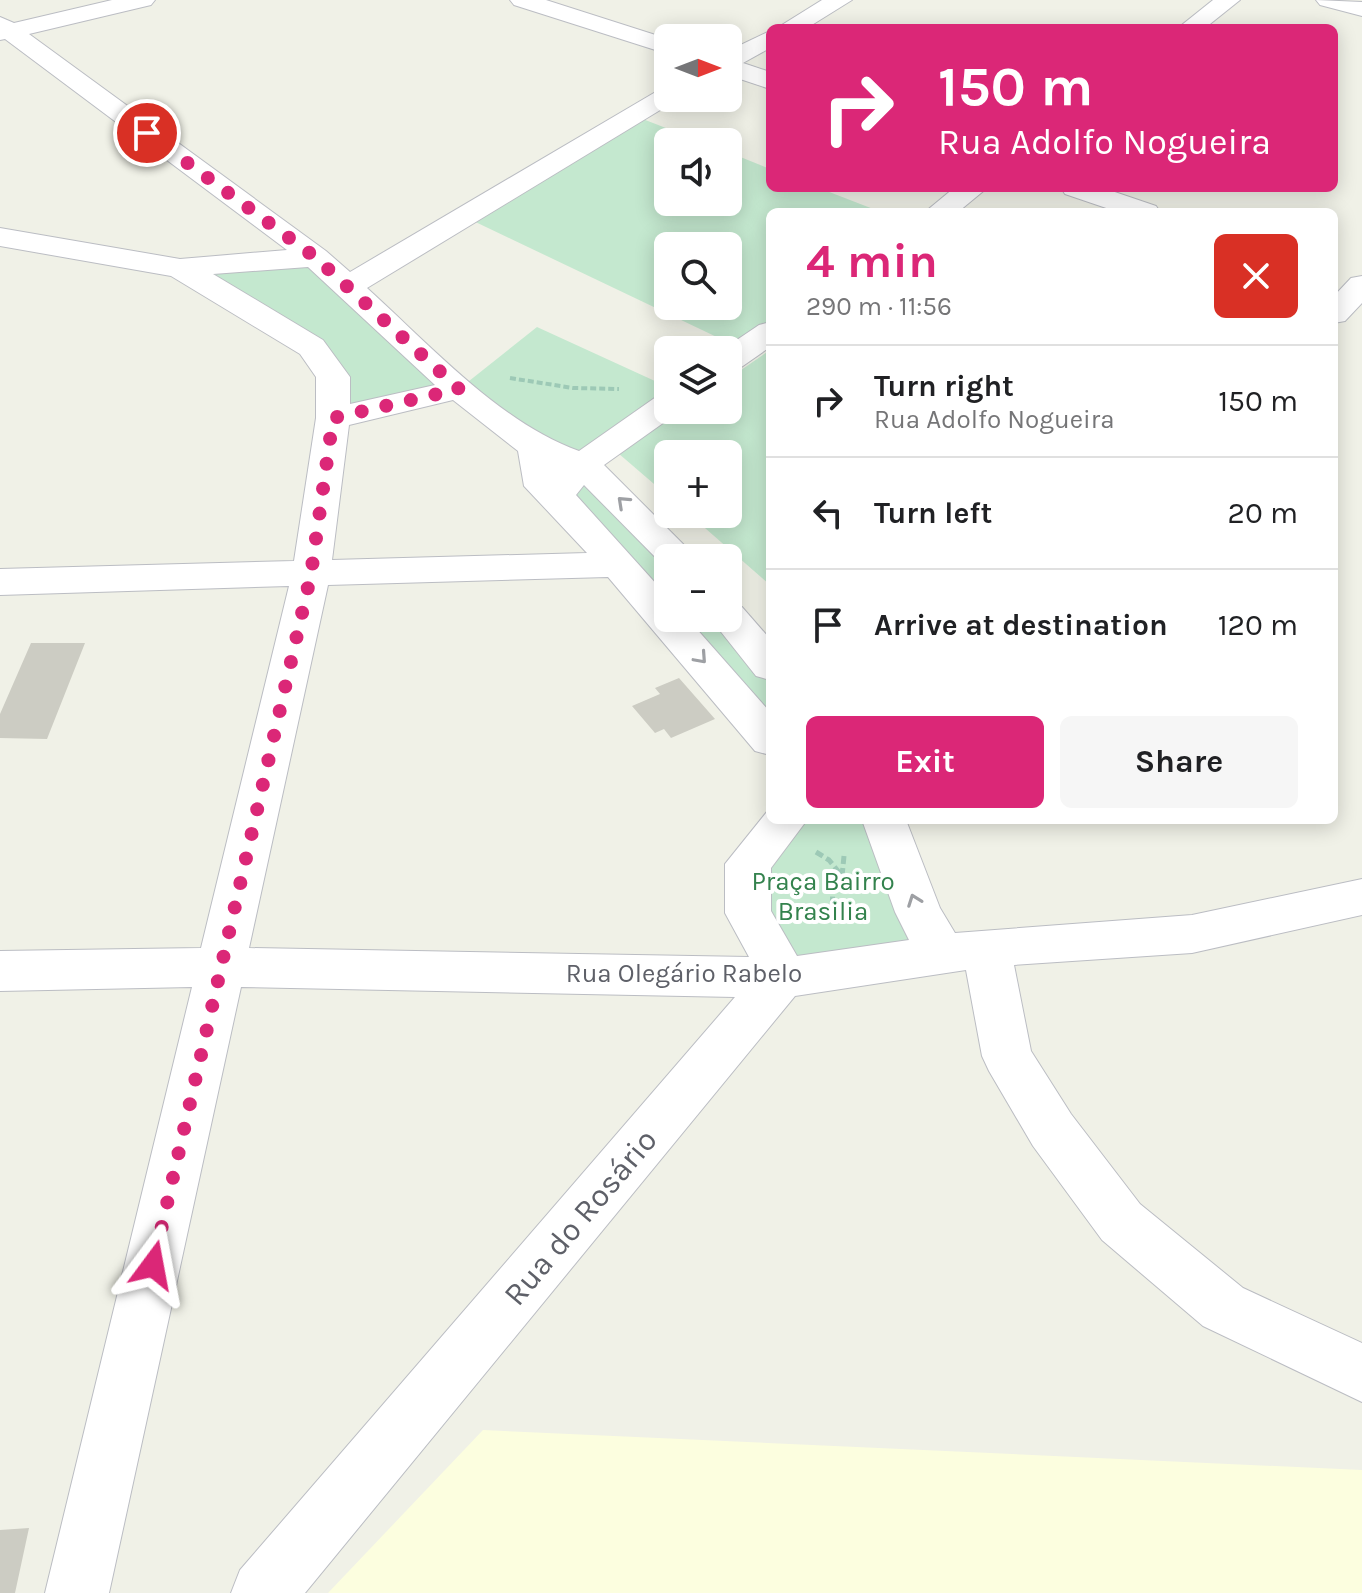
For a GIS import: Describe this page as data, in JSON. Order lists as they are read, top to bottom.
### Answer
{
  "streets": {
    "street": ["Rua Olegário Rabelo", "Rua do Rosário"]
  },
  "crossings": [
    ["Rua Olegário Rabelo", "Rua do Rosário"]
  ],
  "parks": ["Praça Bairro Brasilia"],
  "north": "right",
  "page": {
    "map_buttons": ["+", "−"],
    "turn": ["150 m", "Rua Adolfo Nogueira"],
    "heading": ["4 min", "290 m · 11:56"],
    "list": [
      {
        "name": "Turn right",
        "note": "Rua Adolfo Nogueira",
        "value": "150 m"
      },
      {
        "name": "Turn left",
        "value": "20 m"
      },
      {
        "name": "Arrive at destination",
        "value": "120 m"
      }
    ],
    "buttons": ["Exit", "Share"]
  }
}
